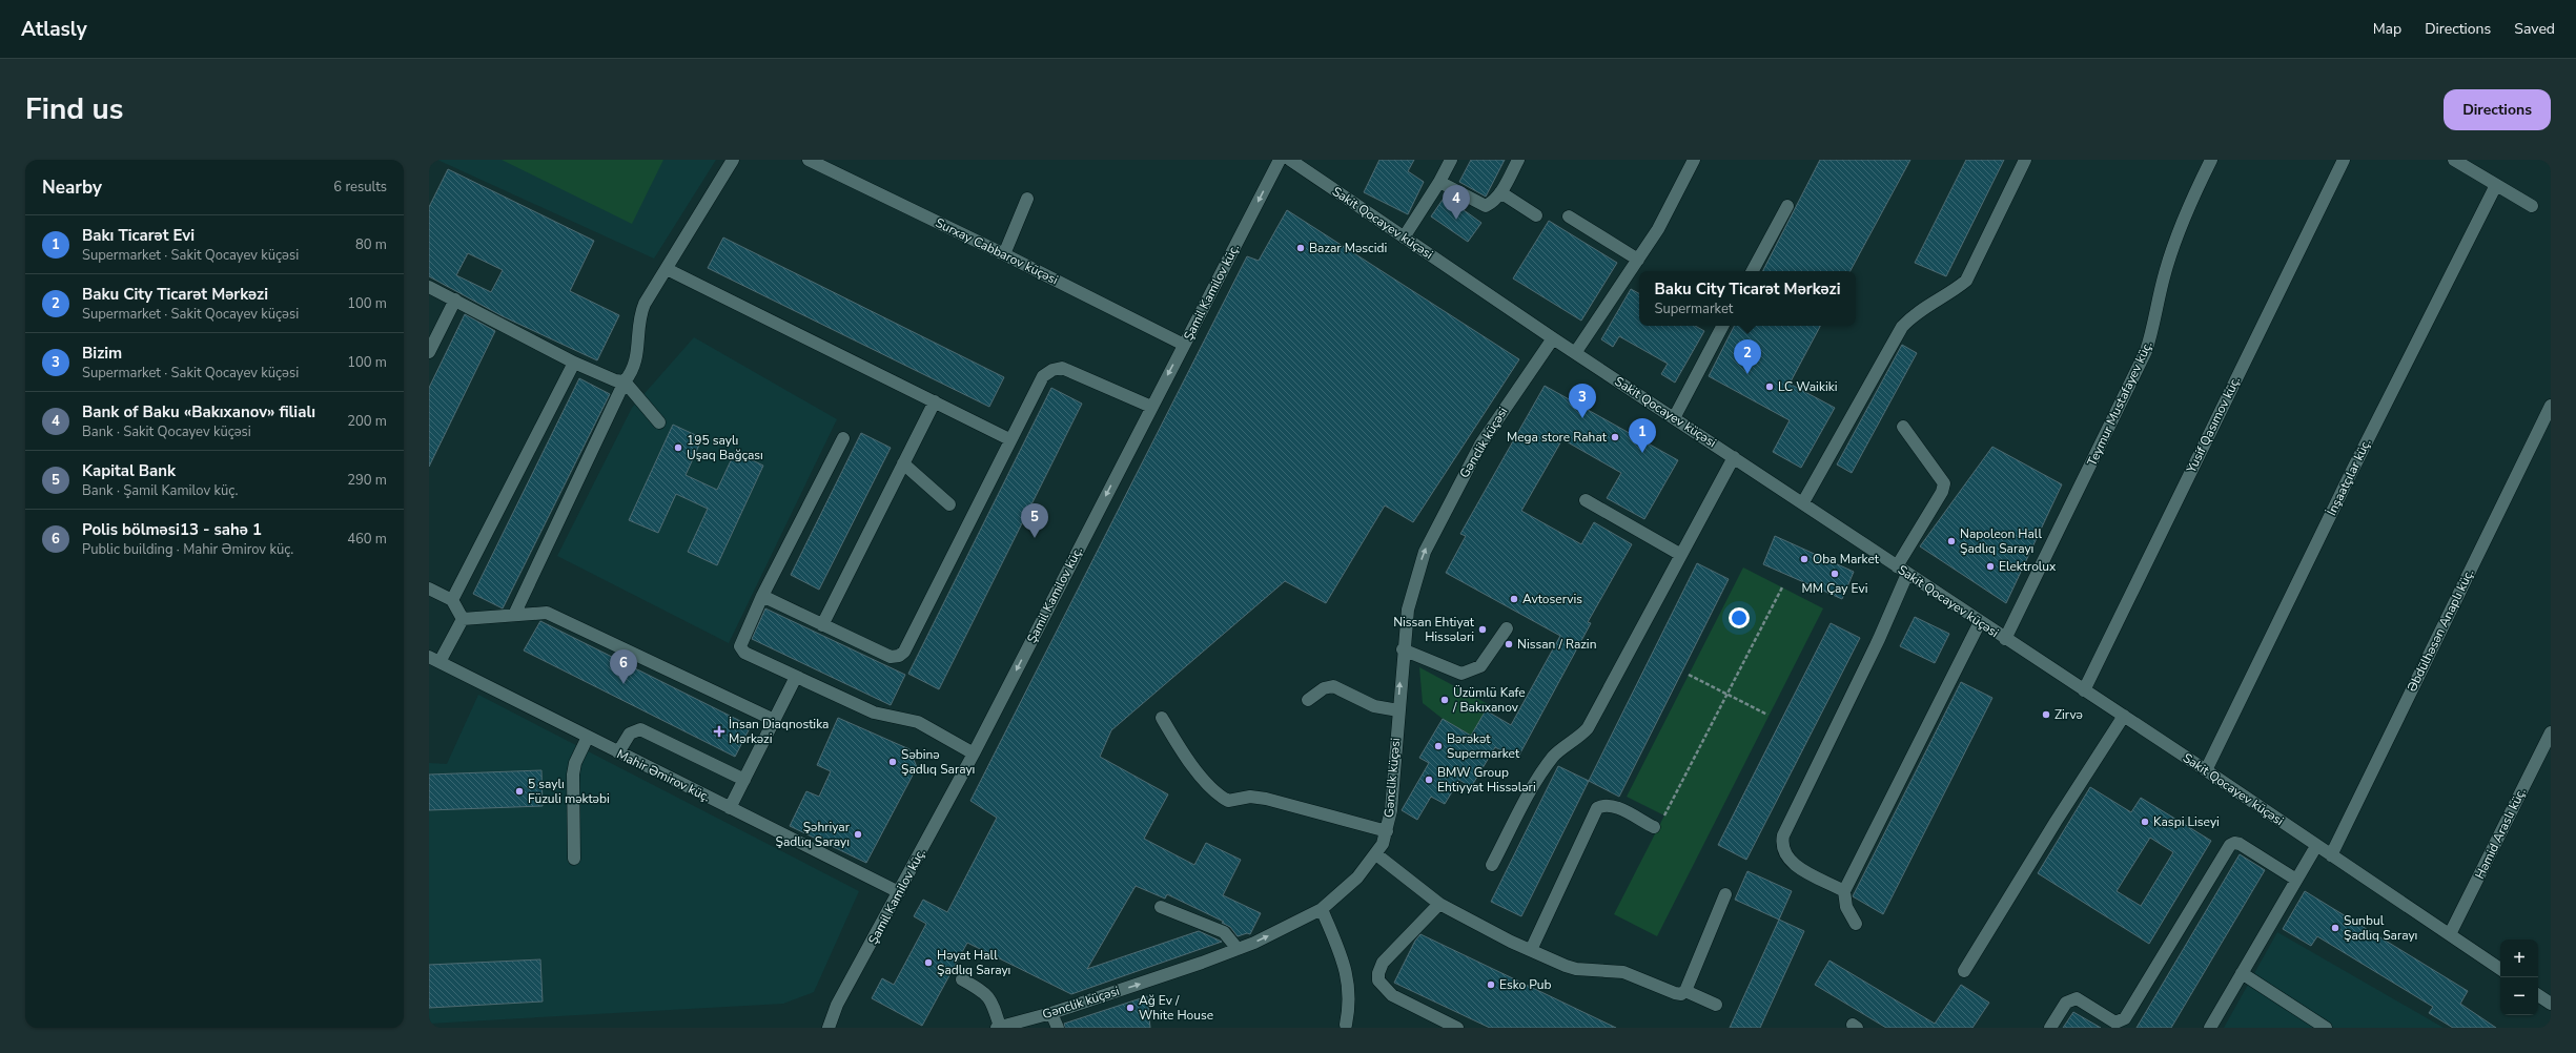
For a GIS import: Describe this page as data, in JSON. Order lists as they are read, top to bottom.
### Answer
{
  "streets": {
    "street": [
      "Sakit Qocayev küçəsi",
      "Surxay Cabbarov küçəsi",
      "Şamil Kamilov küç.",
      "Teymur Mustafayev küç.",
      "Yusif Qasımov küç.",
      "Gənclik küçəsi",
      "İnşaatçılar küç.",
      "Əbdülhəsən Anaplı küç.",
      "Mahir Əmirov küç.",
      "Həmid Araslı küç."
    ]
  },
  "crossings": [
    ["Sakit Qocayev küçəsi", "Teymur Mustafayev küç."],
    ["Sakit Qocayev küçəsi", "Yusif Qasımov küç."],
    ["Sakit Qocayev küçəsi", "Gənclik küçəsi"],
    ["Sakit Qocayev küçəsi", "İnşaatçılar küç."],
    ["Sakit Qocayev küçəsi", "Əbdülhəsən Anaplı küç."],
    ["Sakit Qocayev küçəsi", "Həmid Araslı küç."],
    ["Surxay Cabbarov küçəsi", "Şamil Kamilov küç."],
    ["Şamil Kamilov küç.", "Mahir Əmirov küç."]
  ],
  "one_way": ["Şamil Kamilov küç.", "Gənclik küçəsi"],
  "places": {
    "other": [
      "Bazar Məscidi",
      "LC Waikiki",
      "Mega store Rahat",
      "195 saylı Uşaq Bağçası",
      "Napoleon Hall Şadlıq Sarayı",
      "Oba Market",
      "Elektrolux",
      "MM Çay Evi",
      "Avtoservis",
      "Nissan Ehtiyat Hissələri",
      "Nissan / Razin",
      "Üzümlü Kafe / Bakıxanov",
      "Zirvə",
      "Bərəkət Supermarket",
      "Səbinə Şadlıq Sarayı",
      "BMW Group Ehtiyyat Hissələri",
      "5 saylı Füzuli məktəbi",
      "Kaspi Liseyi",
      "Şəhriyar Şadlıq Sarayı",
      "Sunbul Şadlıq Sarayı",
      "Həyat Hall Şadlıq Sarayı",
      "Esko Pub",
      "Ağ Ev / White House"
    ],
    "health": ["İnsan Diaqnostika Mərkəzi"]
  },
  "page": {
    "header": "Atlasly",
    "nav": ["Map", "Directions", "Saved"],
    "title": "Find us",
    "buttons": "Directions",
    "heading": ["Nearby", "6 results"],
    "pins": [
      "4",
      "2",
      "3",
      "1",
      "5",
      "6"
    ],
    "list": [
      {
        "mark": "1",
        "name": "Bakı Ticarət Evi",
        "note": "Supermarket · Sakit Qocayev küçəsi",
        "value": "80 m"
      },
      {
        "mark": "2",
        "name": "Baku City Ticarət Mərkəzi",
        "note": "Supermarket · Sakit Qocayev küçəsi",
        "value": "100 m"
      },
      {
        "mark": "3",
        "name": "Bizim",
        "note": "Supermarket · Sakit Qocayev küçəsi",
        "value": "100 m"
      },
      {
        "mark": "4",
        "name": "Bank of Baku «Bakıxanov» filialı",
        "note": "Bank · Sakit Qocayev küçəsi",
        "value": "200 m"
      },
      {
        "mark": "5",
        "name": "Kapital Bank",
        "note": "Bank · Şamil Kamilov küç.",
        "value": "290 m"
      },
      {
        "mark": "6",
        "name": "Polis bölməsi13 - sahə 1",
        "note": "Public building · Mahir Əmirov küç.",
        "value": "460 m"
      }
    ],
    "popup": ["Baku City Ticarət Mərkəzi", "Supermarket"],
    "map_buttons": ["+", "−"]
  }
}
